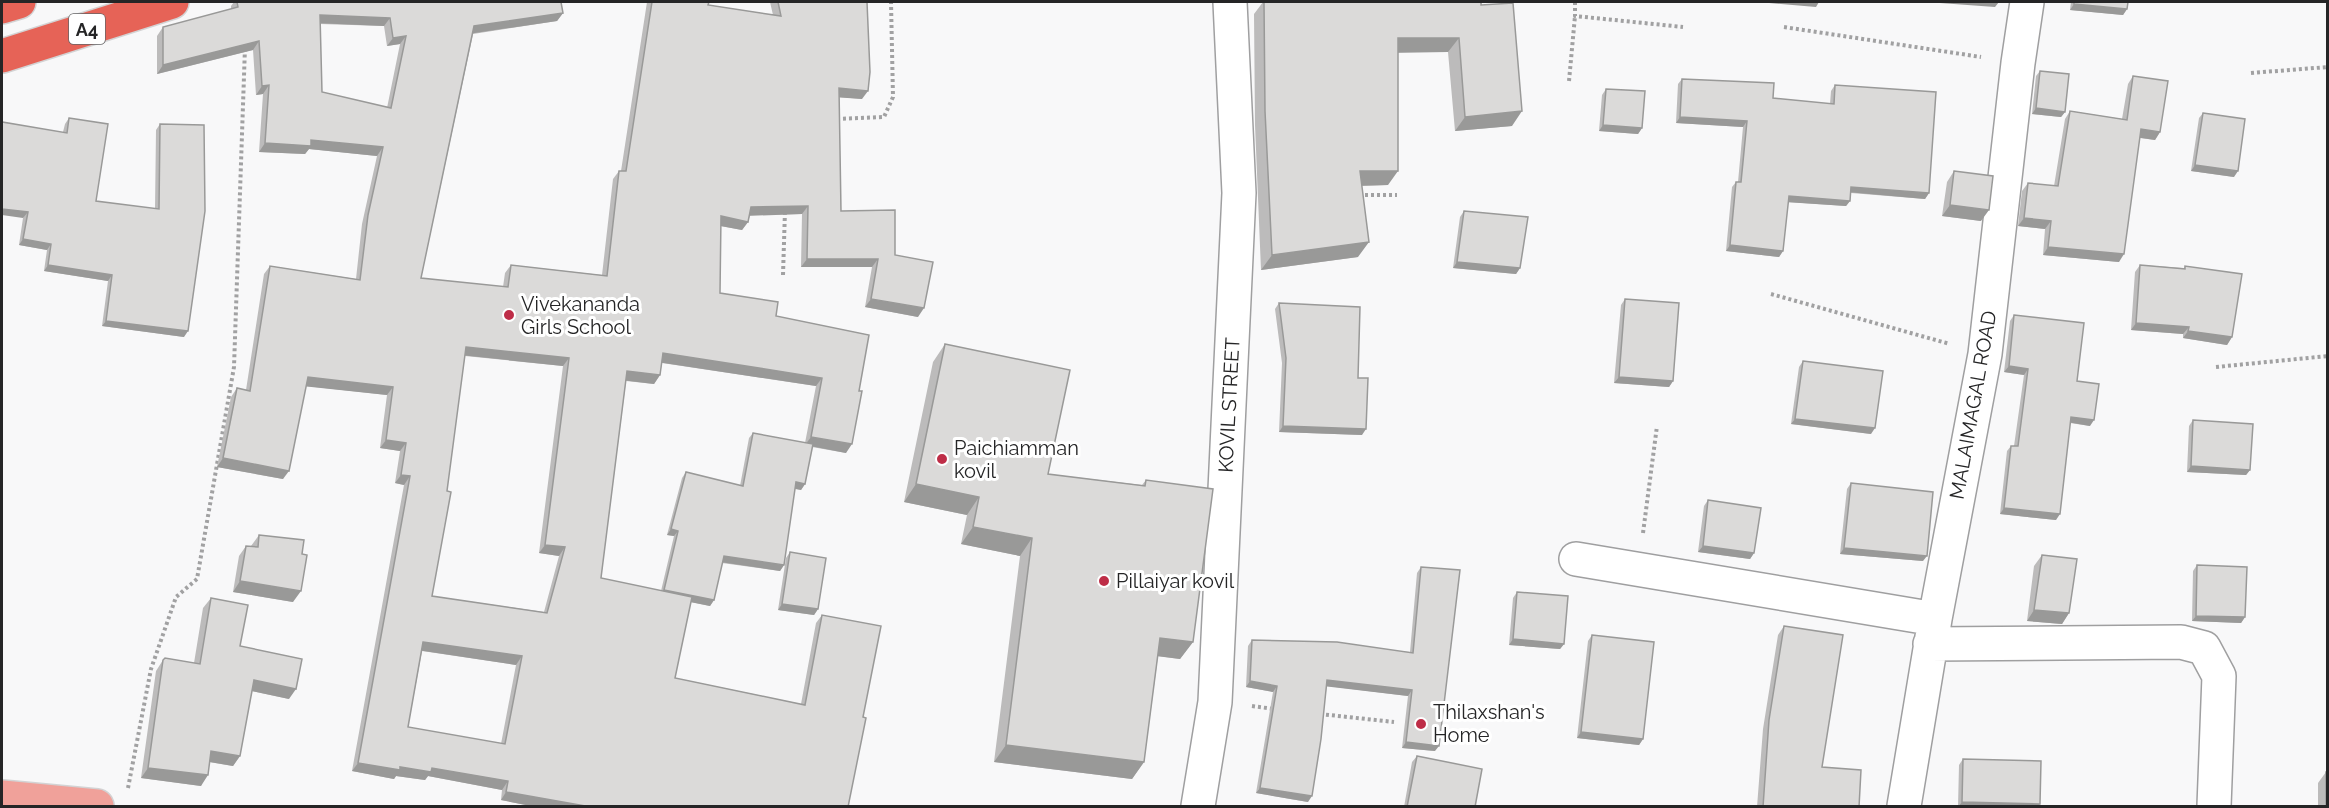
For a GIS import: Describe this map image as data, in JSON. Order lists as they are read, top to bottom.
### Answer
{
  "streets": {
    "highway": ["A4"],
    "street": ["KOVIL STREET", "MALAIMAGAL ROAD"]
  },
  "places": [
    "Vivekananda Girls School",
    "Paichiamman kovil",
    "Pillaiyar kovil",
    "Thilaxshan's Home"
  ]
}
